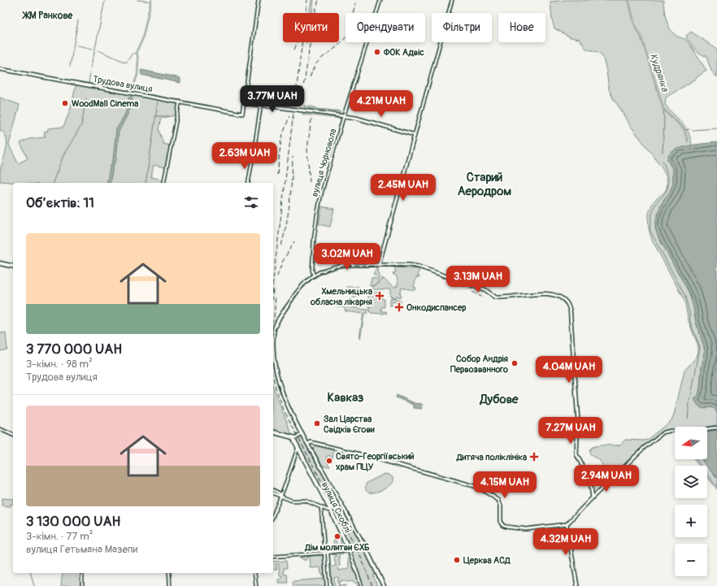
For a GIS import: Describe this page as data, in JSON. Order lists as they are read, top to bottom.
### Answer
{
  "streets": {
    "main road": ["Трудова вулиця", "вулиця Скоблі"],
    "street": ["вулиця Чорновола"]
  },
  "districts": [
    "ЖМ Ранкове",
    "Старий Аеродром",
    "Кавказ",
    "Дубове"
  ],
  "water": ["Кудрянка"],
  "places": {
    "other": [
      "ФОК Адвіс",
      "WoodMall Cinema",
      "Собор Андрія Первозванного",
      "Зал Царства Свідків Єгови",
      "Свято-Георгіївський храм ПЦУ",
      "Дім молитви ЄХБ",
      "Церква АСД"
    ],
    "health": ["Хмельницька обласна лікарня", "Онкодиспансер", "Дитяча поліклініка"]
  },
  "north": "left",
  "page": {
    "chip": [
      "Купити",
      "Орендувати",
      "Фільтри",
      "Нове"
    ],
    "price": [
      "3.77M UAH",
      "4.21M UAH",
      "2.63M UAH",
      "2.45M UAH",
      "3.02M UAH",
      "3.13M UAH",
      "4.04M UAH",
      "7.27M UAH",
      "2.94M UAH",
      "4.15M UAH",
      "4.32M UAH"
    ],
    "heading": "Об’єктів: 11",
    "list": [
      {
        "name": "3 770 000 UAH",
        "note": "3-кімн. · 98 m² · Трудова вулиця"
      },
      {
        "name": "3 130 000 UAH",
        "note": "3-кімн. · 77 m² · вулиця Гетьмана Мазепи"
      }
    ],
    "map_buttons": ["+", "−"]
  }
}
